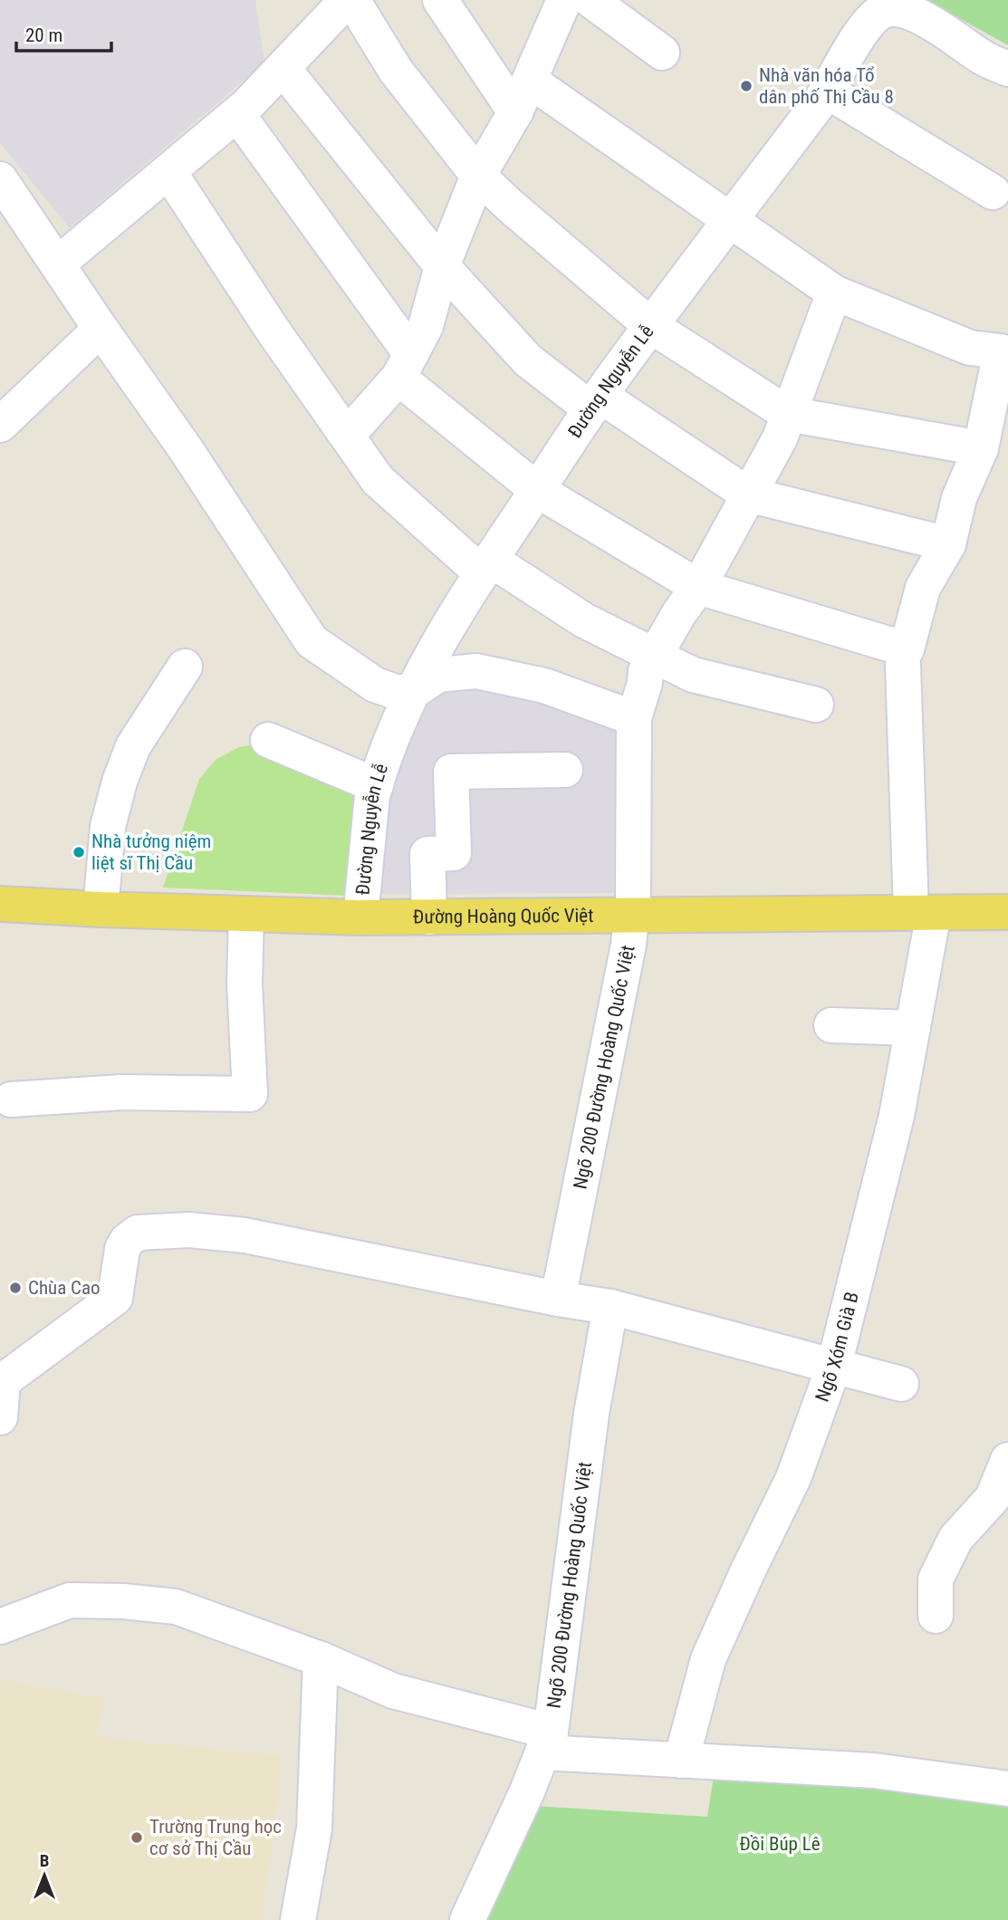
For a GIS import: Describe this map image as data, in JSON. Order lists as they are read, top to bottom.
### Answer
{
  "streets": {
    "main road": ["Đường Hoàng Quốc Việt"],
    "street": ["Đường Nguyễn Lễ", "Ngõ 200 Đường Hoàng Quốc Việt", "Ngõ Xóm Già B"]
  },
  "crossings": [
    ["Đường Nguyễn Lễ", "Đường Hoàng Quốc Việt"],
    ["Đường Hoàng Quốc Việt", "Ngõ 200 Đường Hoàng Quốc Việt"],
    ["Đường Hoàng Quốc Việt", "Ngõ Xóm Già B"]
  ],
  "parks": ["Đồi Búp Lê"],
  "places": [
    "Nhà văn hóa Tổ dân phố Thị Cầu 8",
    "Nhà tưởng niệm liệt sĩ Thị Cầu",
    "Chùa Cao",
    "Trường Trung học cơ sở Thị Cầu"
  ],
  "scale_bar": "20 m",
  "north": "top"
}
